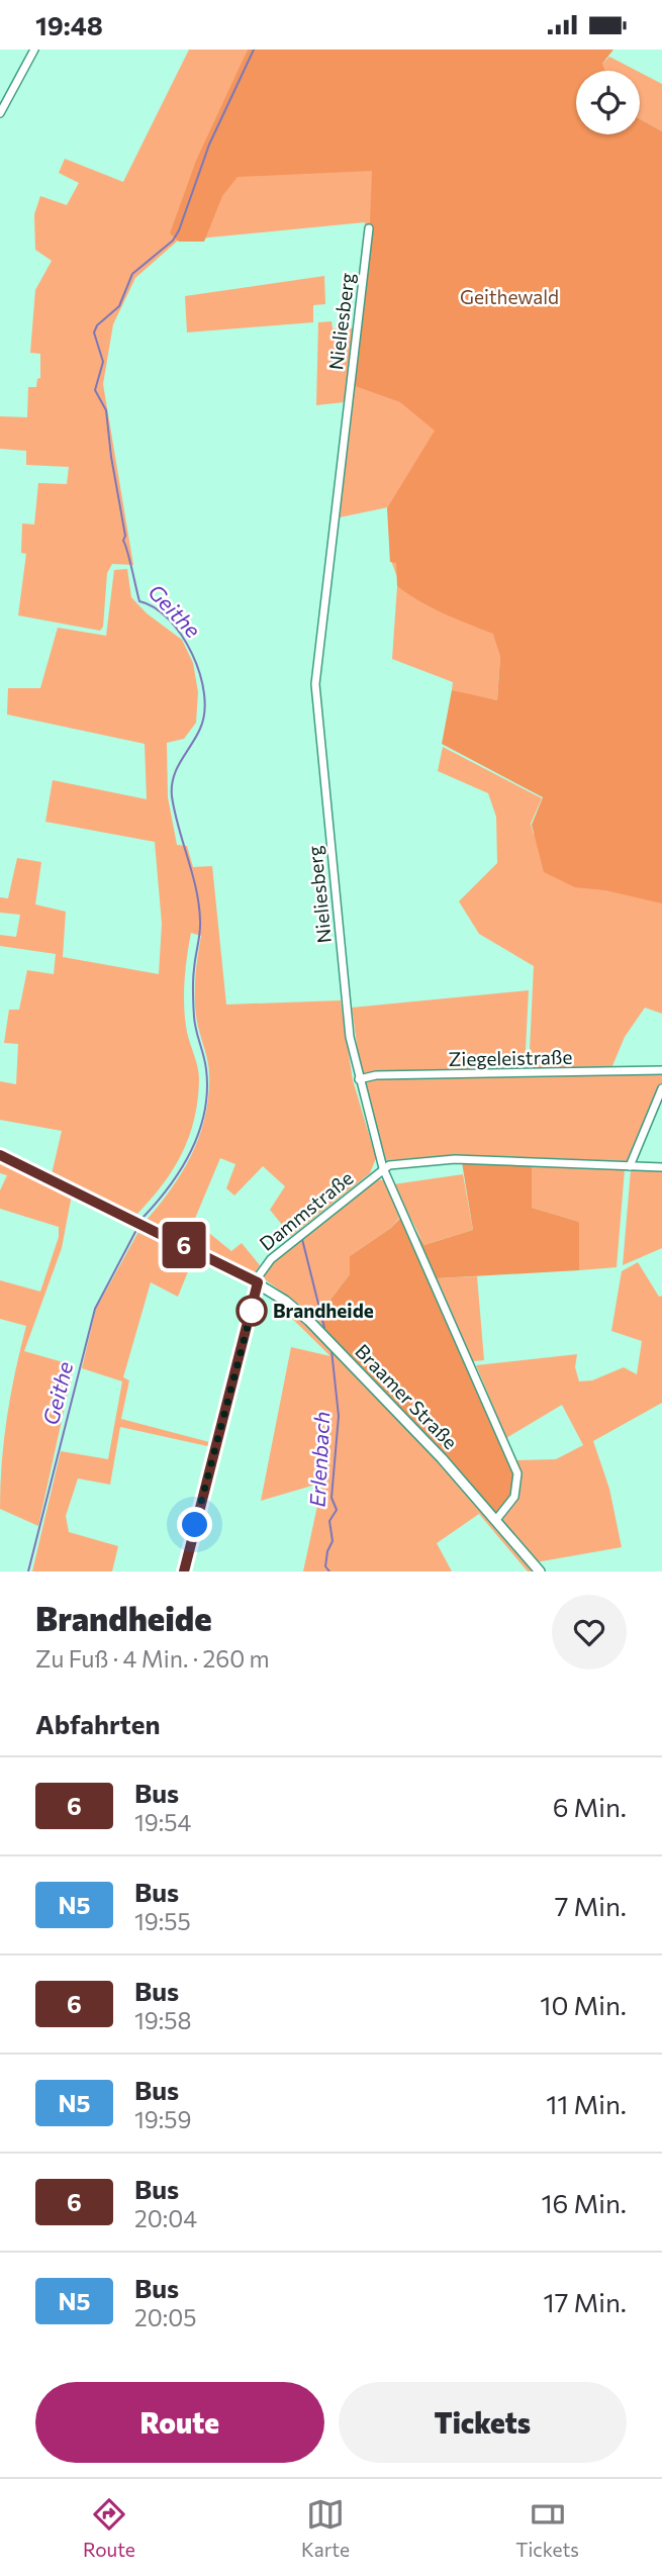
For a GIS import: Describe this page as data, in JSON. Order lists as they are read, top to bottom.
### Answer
{
  "streets": {
    "street": [
      "Nieliesberg",
      "Ziegeleistraße",
      "Dammstraße",
      "Braamer Straße"
    ]
  },
  "crossings": [
    ["Nieliesberg", "Ziegeleistraße"],
    ["Nieliesberg", "Dammstraße"],
    ["Nieliesberg", "Braamer Straße"],
    ["Dammstraße", "Braamer Straße"]
  ],
  "water": ["Geithe", "Erlenbach"],
  "parks": ["Geithewald"],
  "places": ["Brandheide"],
  "lines": ["bus line 6"],
  "page": {
    "status": "19:48",
    "on_map": "6",
    "heading": [
      ["Brandheide", "Zu Fuß · 4 Min. · 260 m"],
      "Abfahrten"
    ],
    "list": [
      {
        "mark": "6",
        "name": "Bus",
        "note": "19:54",
        "value": "6 Min."
      },
      {
        "mark": "N5",
        "name": "Bus",
        "note": "19:55",
        "value": "7 Min."
      },
      {
        "mark": "6",
        "name": "Bus",
        "note": "19:58",
        "value": "10 Min."
      },
      {
        "mark": "N5",
        "name": "Bus",
        "note": "19:59",
        "value": "11 Min."
      },
      {
        "mark": "6",
        "name": "Bus",
        "note": "20:04",
        "value": "16 Min."
      },
      {
        "mark": "N5",
        "name": "Bus",
        "note": "20:05",
        "value": "17 Min."
      }
    ],
    "buttons": ["Route", "Tickets"],
    "tabs": ["Route", "Karte", "Tickets"]
  }
}
